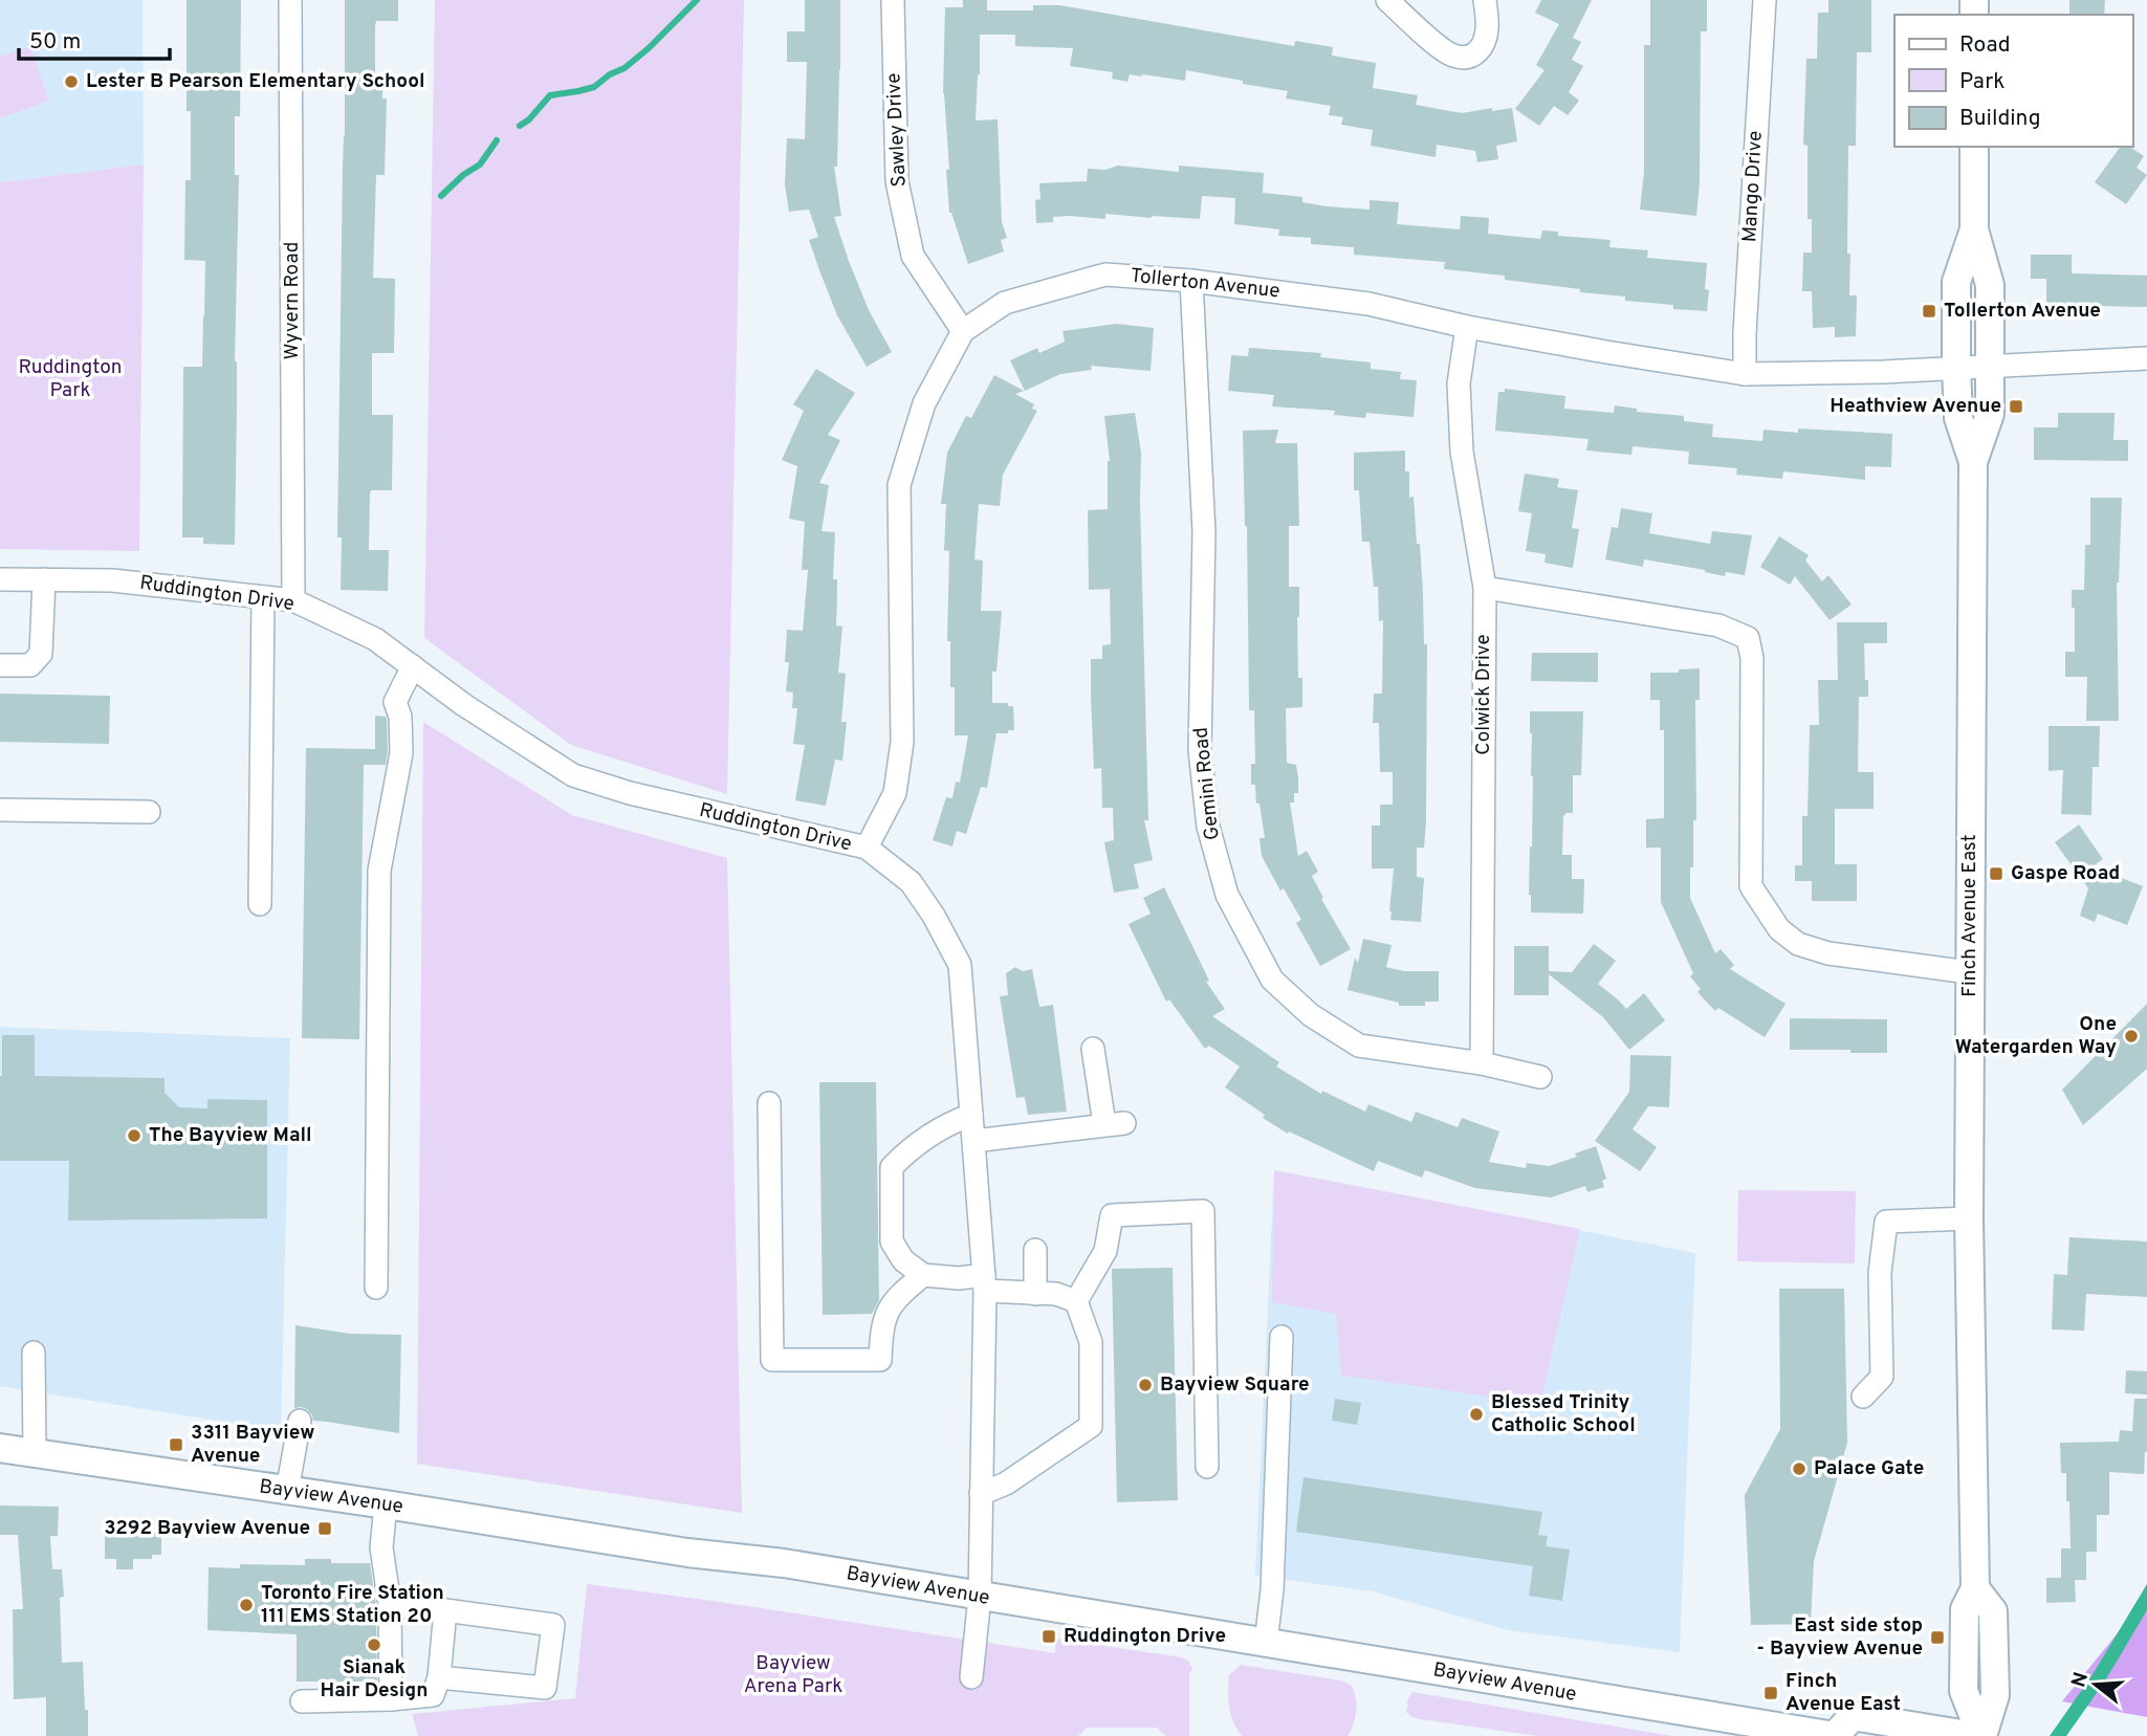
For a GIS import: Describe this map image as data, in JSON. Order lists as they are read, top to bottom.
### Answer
{
  "streets": {
    "main road": ["Finch Avenue East", "Bayview Avenue"],
    "street": [
      "Sawley Drive",
      "Mango Drive",
      "Tollerton Avenue",
      "Wyvern Road",
      "Ruddington Drive",
      "Colwick Drive",
      "Gemini Road"
    ]
  },
  "crossings": [
    ["Sawley Drive", "Tollerton Avenue"],
    ["Mango Drive", "Tollerton Avenue"],
    ["Tollerton Avenue", "Ruddington Drive"],
    ["Tollerton Avenue", "Colwick Drive"],
    ["Tollerton Avenue", "Gemini Road"],
    ["Tollerton Avenue", "Finch Avenue East"],
    ["Wyvern Road", "Ruddington Drive"],
    ["Ruddington Drive", "Bayview Avenue"],
    ["Colwick Drive", "Gemini Road"]
  ],
  "parks": ["Ruddington Park", "Bayview Arena Park"],
  "places": {
    "other": [
      "Lester B Pearson Elementary School",
      "One Watergarden Way",
      "The Bayview Mall",
      "Bayview Square",
      "Blessed Trinity Catholic School",
      "Palace Gate",
      "Toronto Fire Station 111 EMS Station 20",
      "Sianak Hair Design"
    ],
    "transit": [
      "Tollerton Avenue",
      "Heathview Avenue",
      "Gaspe Road",
      "3311 Bayview Avenue",
      "3292 Bayview Avenue",
      "Ruddington Drive",
      "East side stop - Bayview Avenue",
      "Finch Avenue East"
    ]
  },
  "legend": ["Road", "Park", "Building"],
  "scale_bar": "50 m",
  "north": "left"
}
